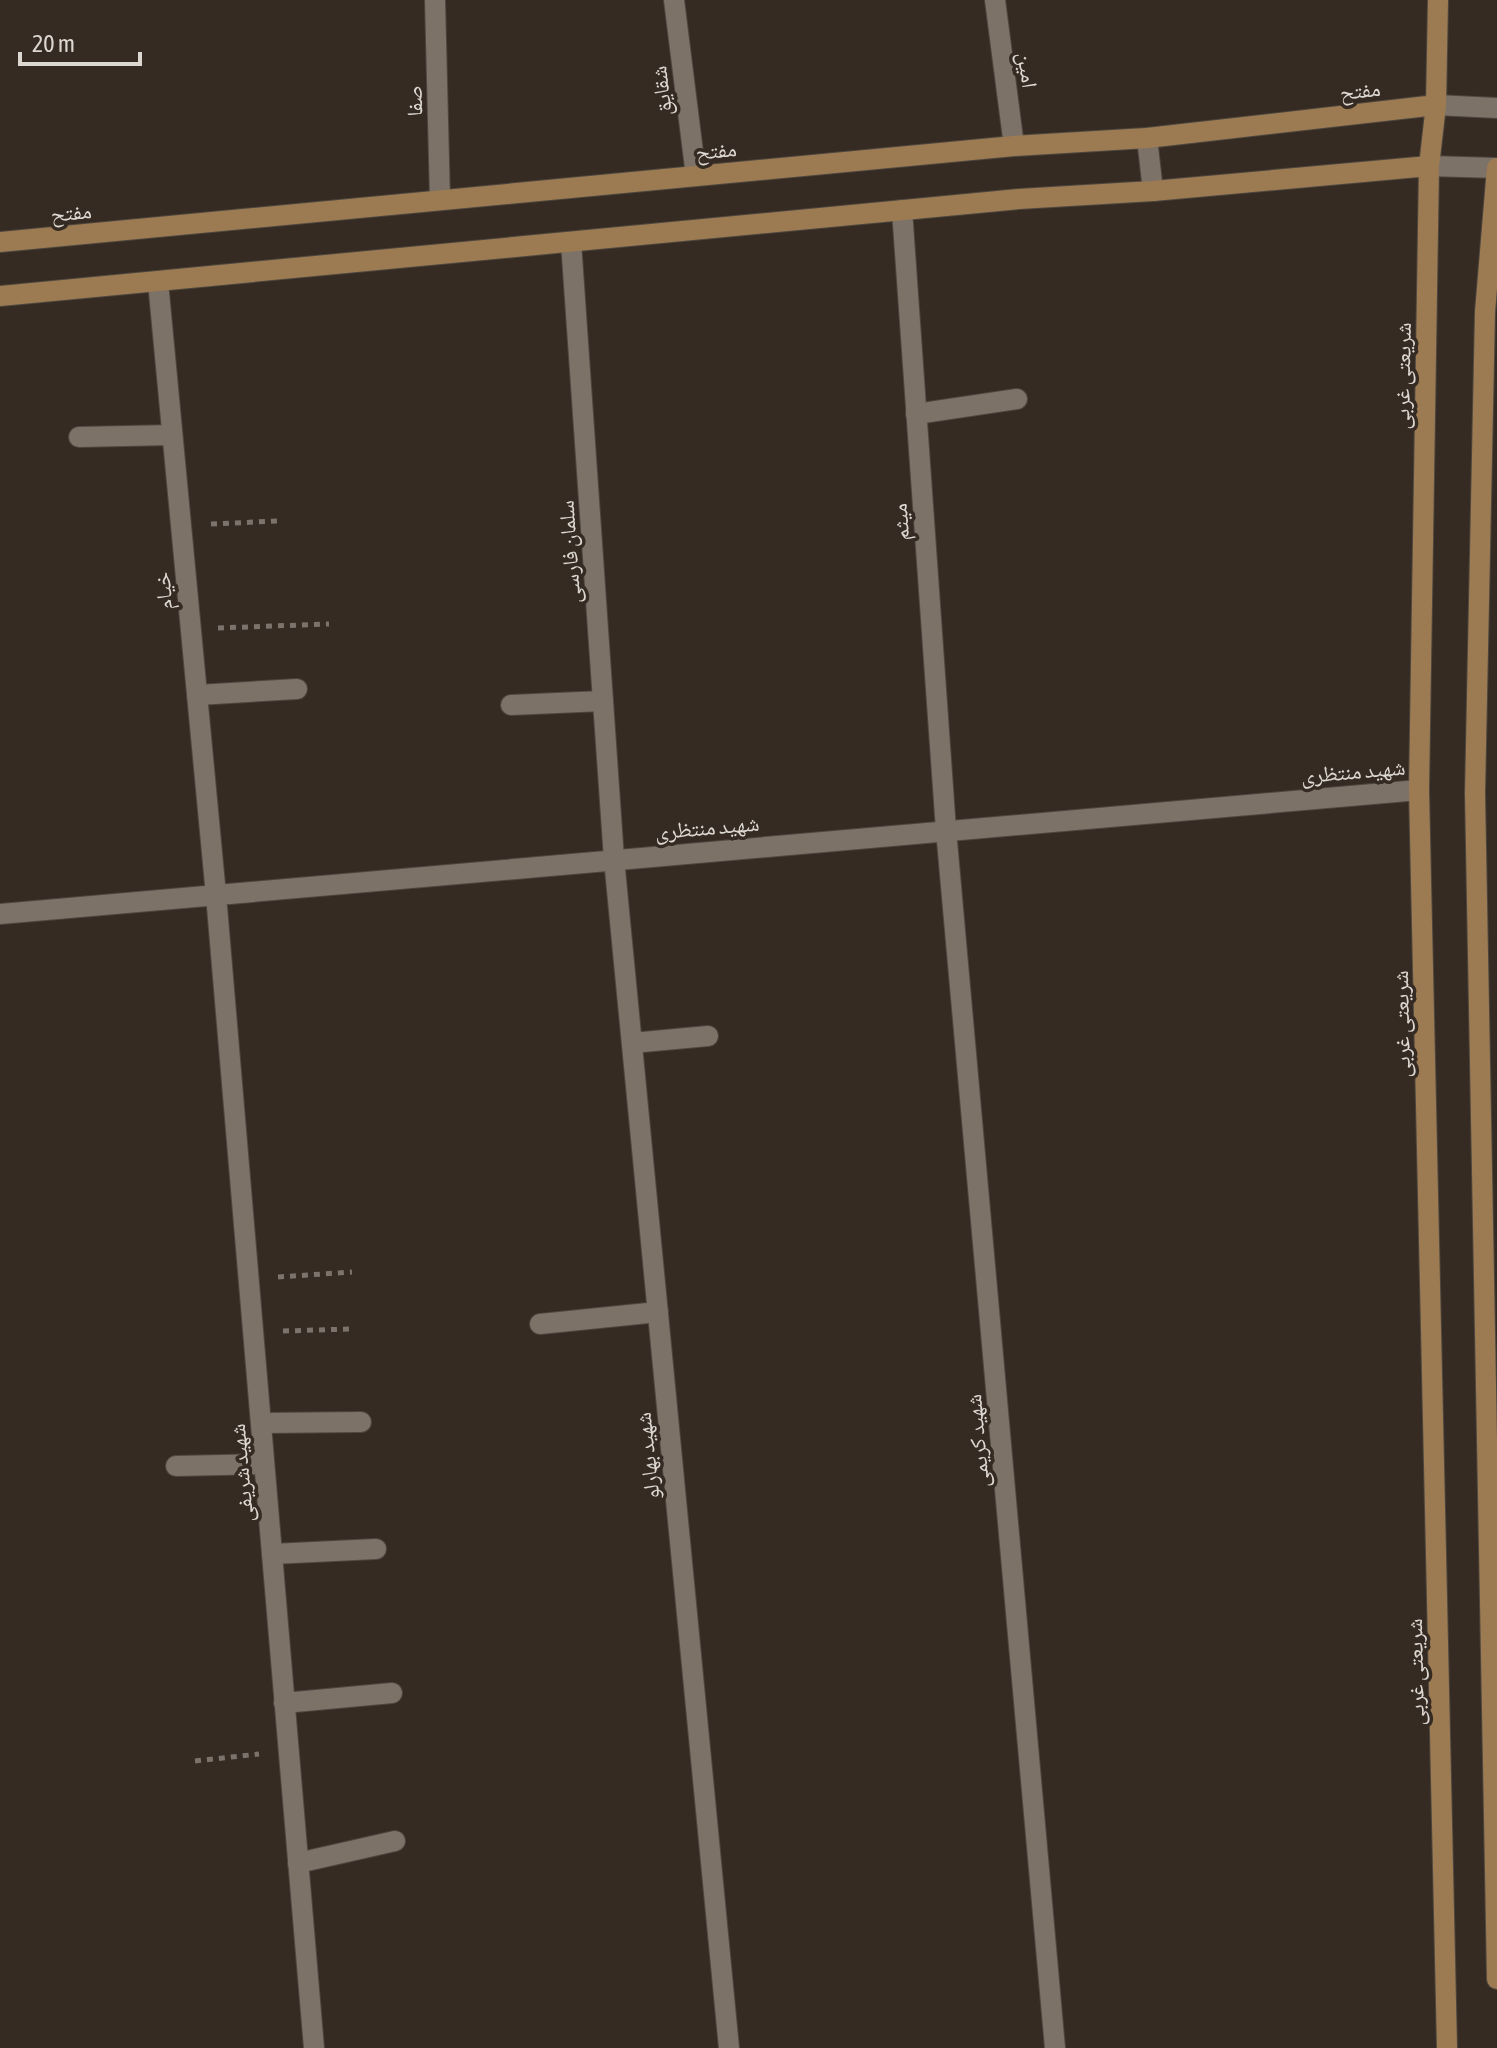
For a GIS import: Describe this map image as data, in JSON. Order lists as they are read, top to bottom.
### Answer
{
  "streets": {
    "main road": ["مفتح", "شریعتی غربی"],
    "street": [
      "امین",
      "شقایق",
      "صفا",
      "میثم",
      "سلمان فارسی",
      "خیام",
      "شهید منتظری",
      "شهید کریمی",
      "شهید بهارلو",
      "شهید شریفی"
    ]
  },
  "crossings": [
    ["امین", "مفتح"],
    ["مفتح", "شقایق"],
    ["مفتح", "صفا"],
    ["مفتح", "شریعتی غربی"],
    ["شریعتی غربی", "شهید منتظری"],
    ["میثم", "شهید منتظری"],
    ["میثم", "شهید کریمی"],
    ["سلمان فارسی", "شهید منتظری"],
    ["سلمان فارسی", "شهید بهارلو"],
    ["خیام", "شهید منتظری"],
    ["خیام", "شهید شریفی"],
    ["شهید منتظری", "شهید کریمی"],
    ["شهید منتظری", "شهید بهارلو"],
    ["شهید منتظری", "شهید شریفی"]
  ],
  "scale_bar": "20 m"
}
